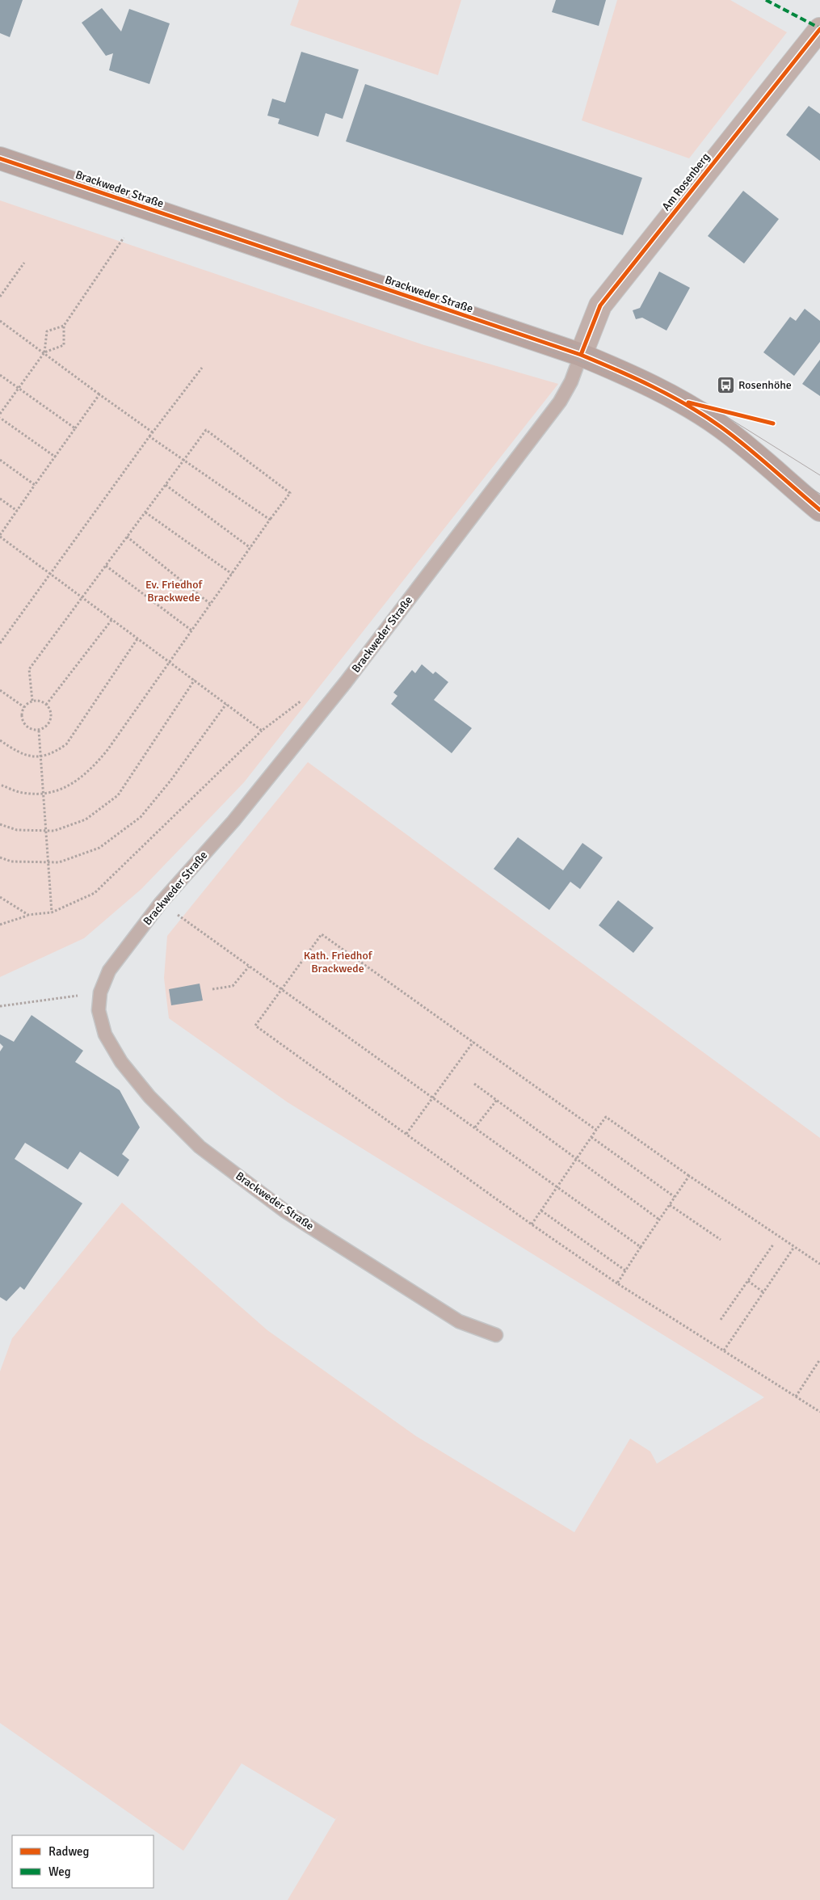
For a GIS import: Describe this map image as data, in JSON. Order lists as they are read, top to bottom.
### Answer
{
  "streets": {
    "street": ["Am Rosenberg", "Brackweder Straße"]
  },
  "crossings": [
    ["Am Rosenberg", "Brackweder Straße"]
  ],
  "parks": ["Ev. Friedhof Brackwede", "Kath. Friedhof Brackwede"],
  "places": {
    "bus stop": ["Rosenhöhe"]
  },
  "legend": ["Radweg", "Weg"]
}
